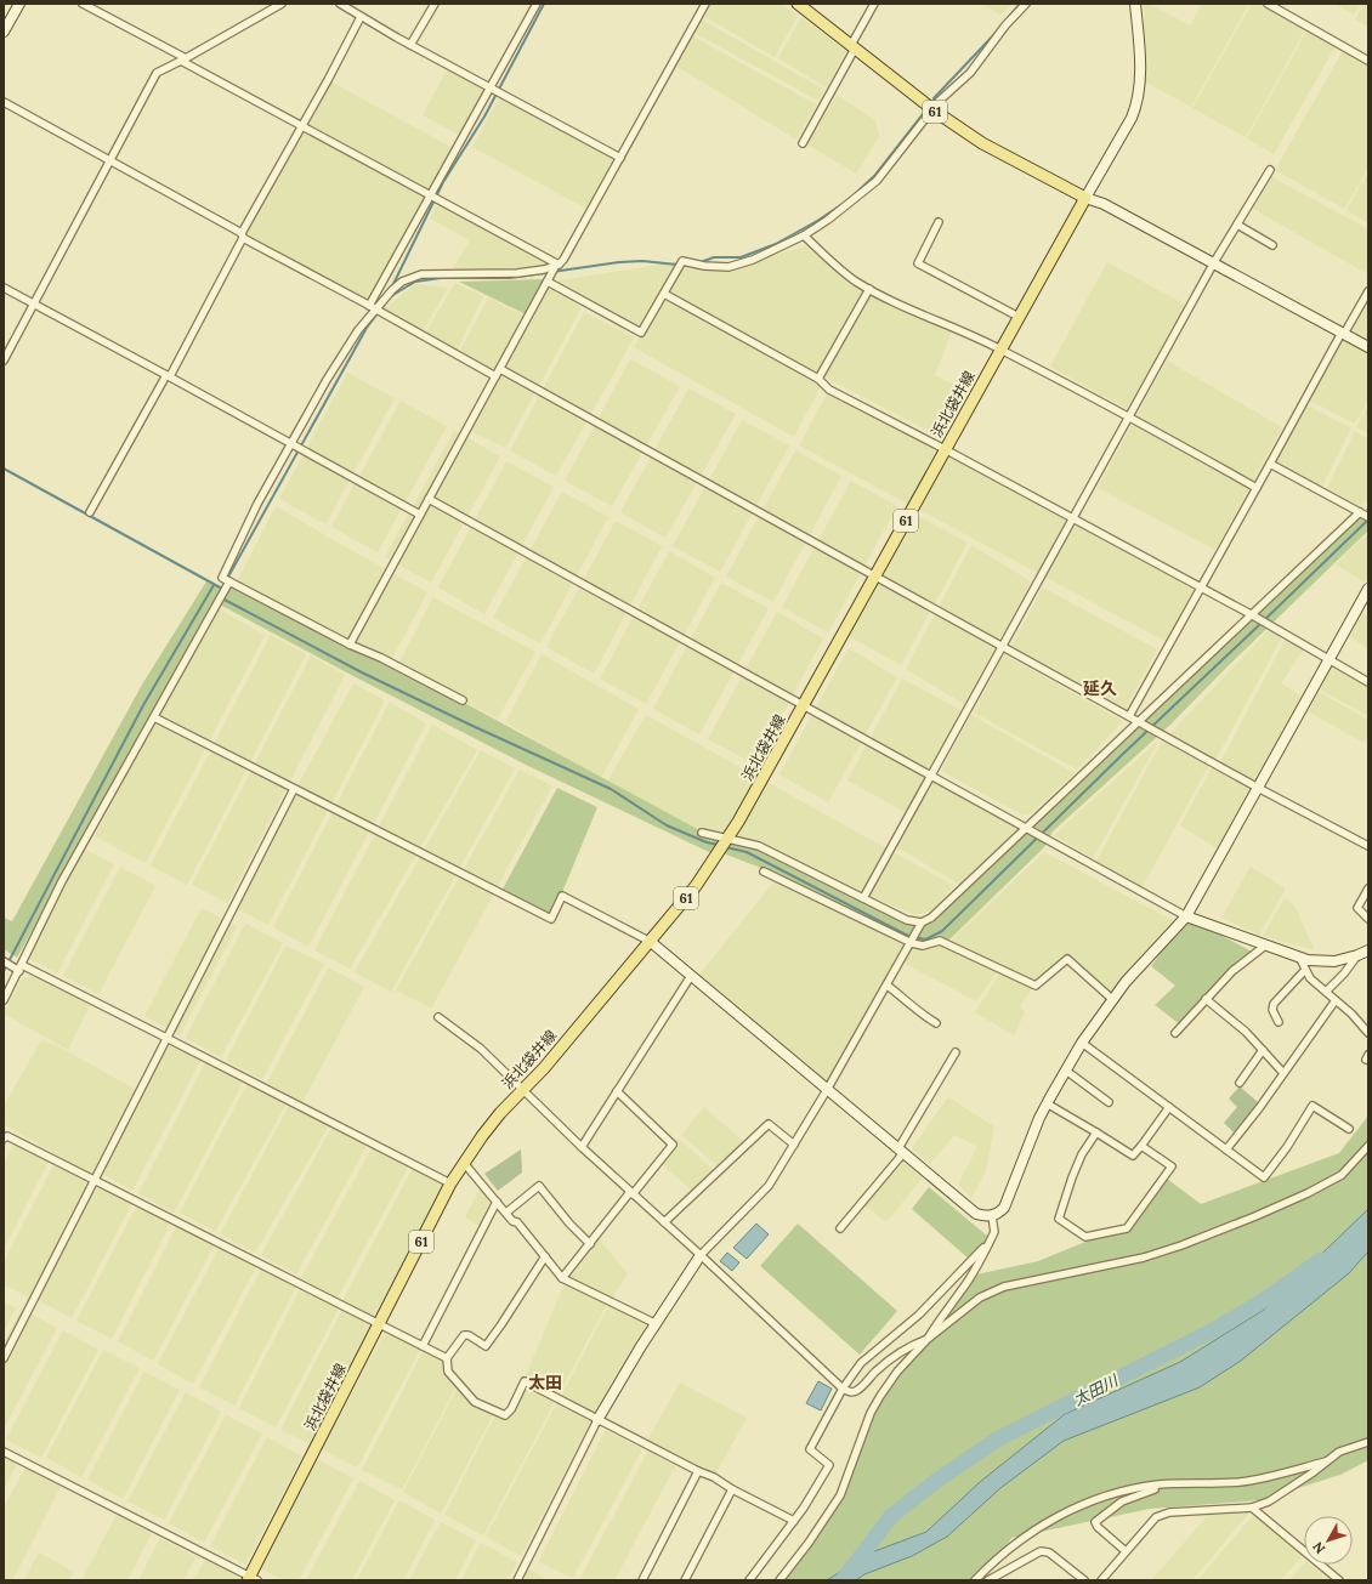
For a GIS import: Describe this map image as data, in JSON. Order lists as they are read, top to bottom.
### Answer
{
  "streets": {
    "main road": ["61", "浜北袋井線"]
  },
  "crossings": [
    ["61", "浜北袋井線"]
  ],
  "districts": ["延久", "太田"],
  "water": ["太田川"],
  "north": "bottom left"
}
